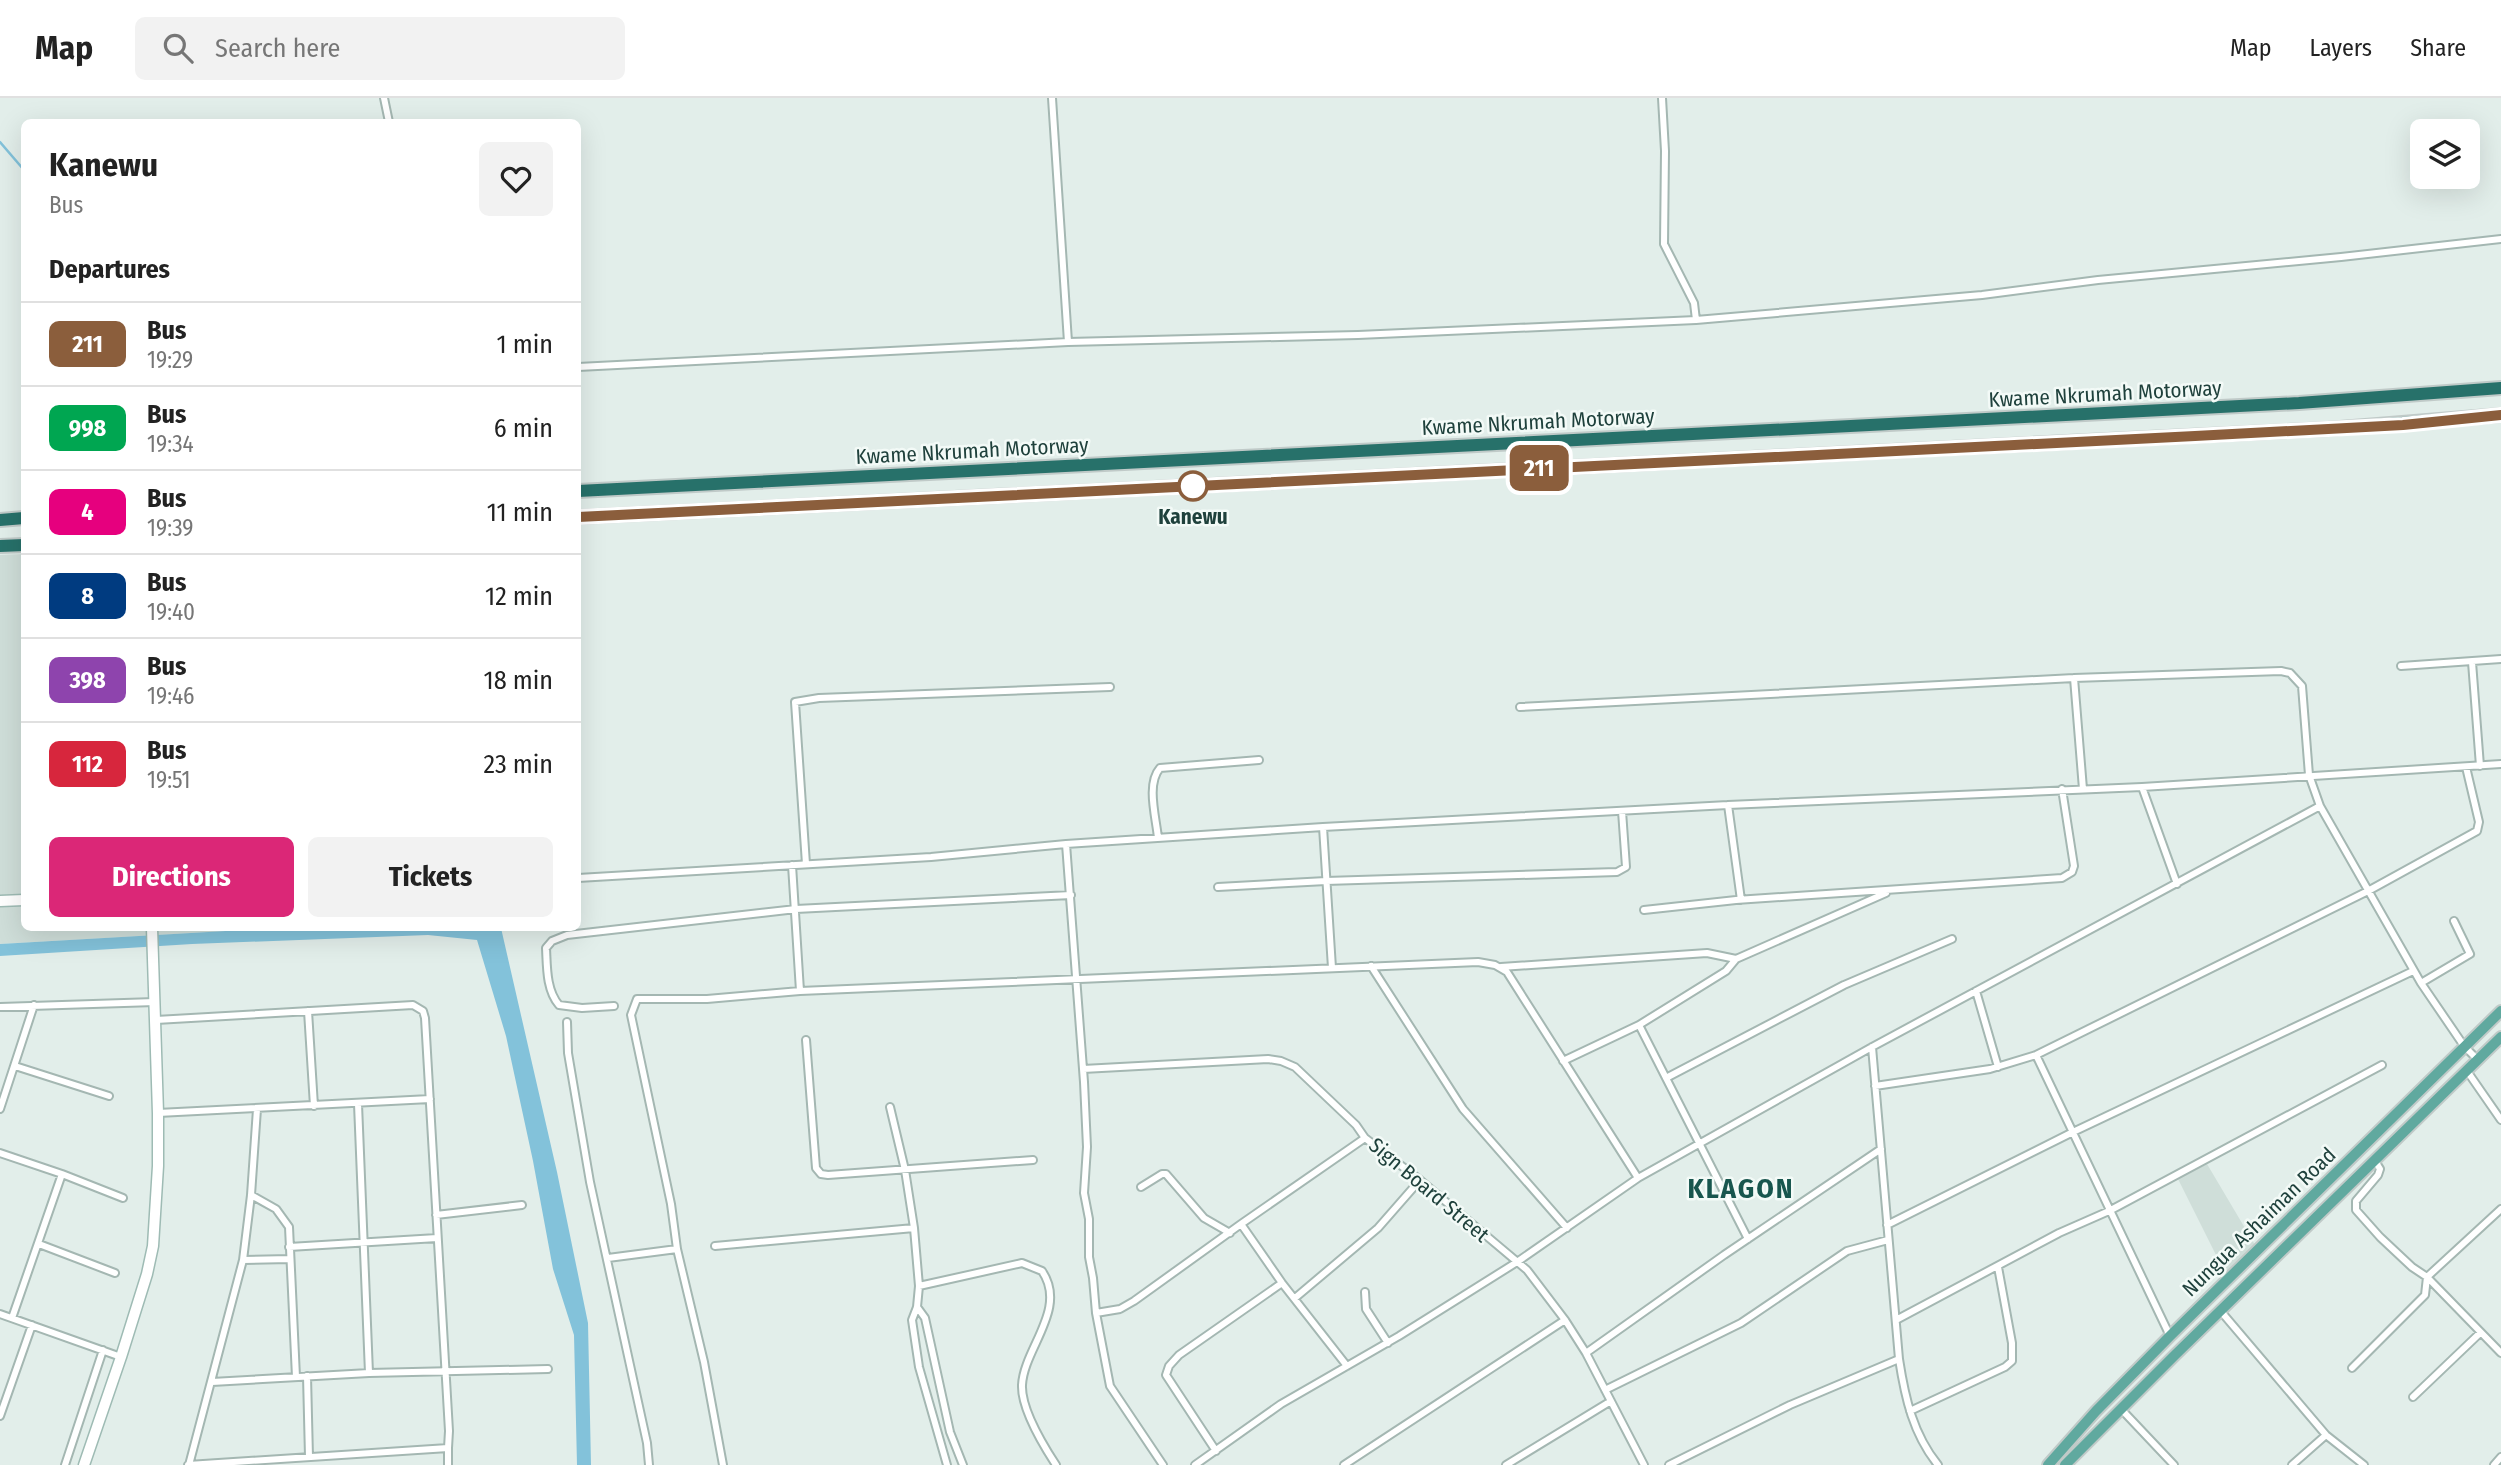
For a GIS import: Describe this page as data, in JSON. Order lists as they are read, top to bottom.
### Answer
{
  "streets": {
    "highway": ["Kwame Nkrumah Motorway"],
    "main road": ["Nungua Ashaiman Road"],
    "street": ["Sign Board Street"]
  },
  "districts": ["KLAGON"],
  "places": ["Kanewu"],
  "lines": ["bus line 211"],
  "page": {
    "header": "Map",
    "search": "Search here",
    "nav": ["Map", "Layers", "Share"],
    "on_map": "211",
    "heading": [
      ["Kanewu", "Bus"],
      "Departures"
    ],
    "list": [
      {
        "mark": "211",
        "name": "Bus",
        "note": "19:29",
        "value": "1 min"
      },
      {
        "mark": "998",
        "name": "Bus",
        "note": "19:34",
        "value": "6 min"
      },
      {
        "mark": "4",
        "name": "Bus",
        "note": "19:39",
        "value": "11 min"
      },
      {
        "mark": "8",
        "name": "Bus",
        "note": "19:40",
        "value": "12 min"
      },
      {
        "mark": "398",
        "name": "Bus",
        "note": "19:46",
        "value": "18 min"
      },
      {
        "mark": "112",
        "name": "Bus",
        "note": "19:51",
        "value": "23 min"
      }
    ],
    "buttons": ["Directions", "Tickets"]
  }
}
